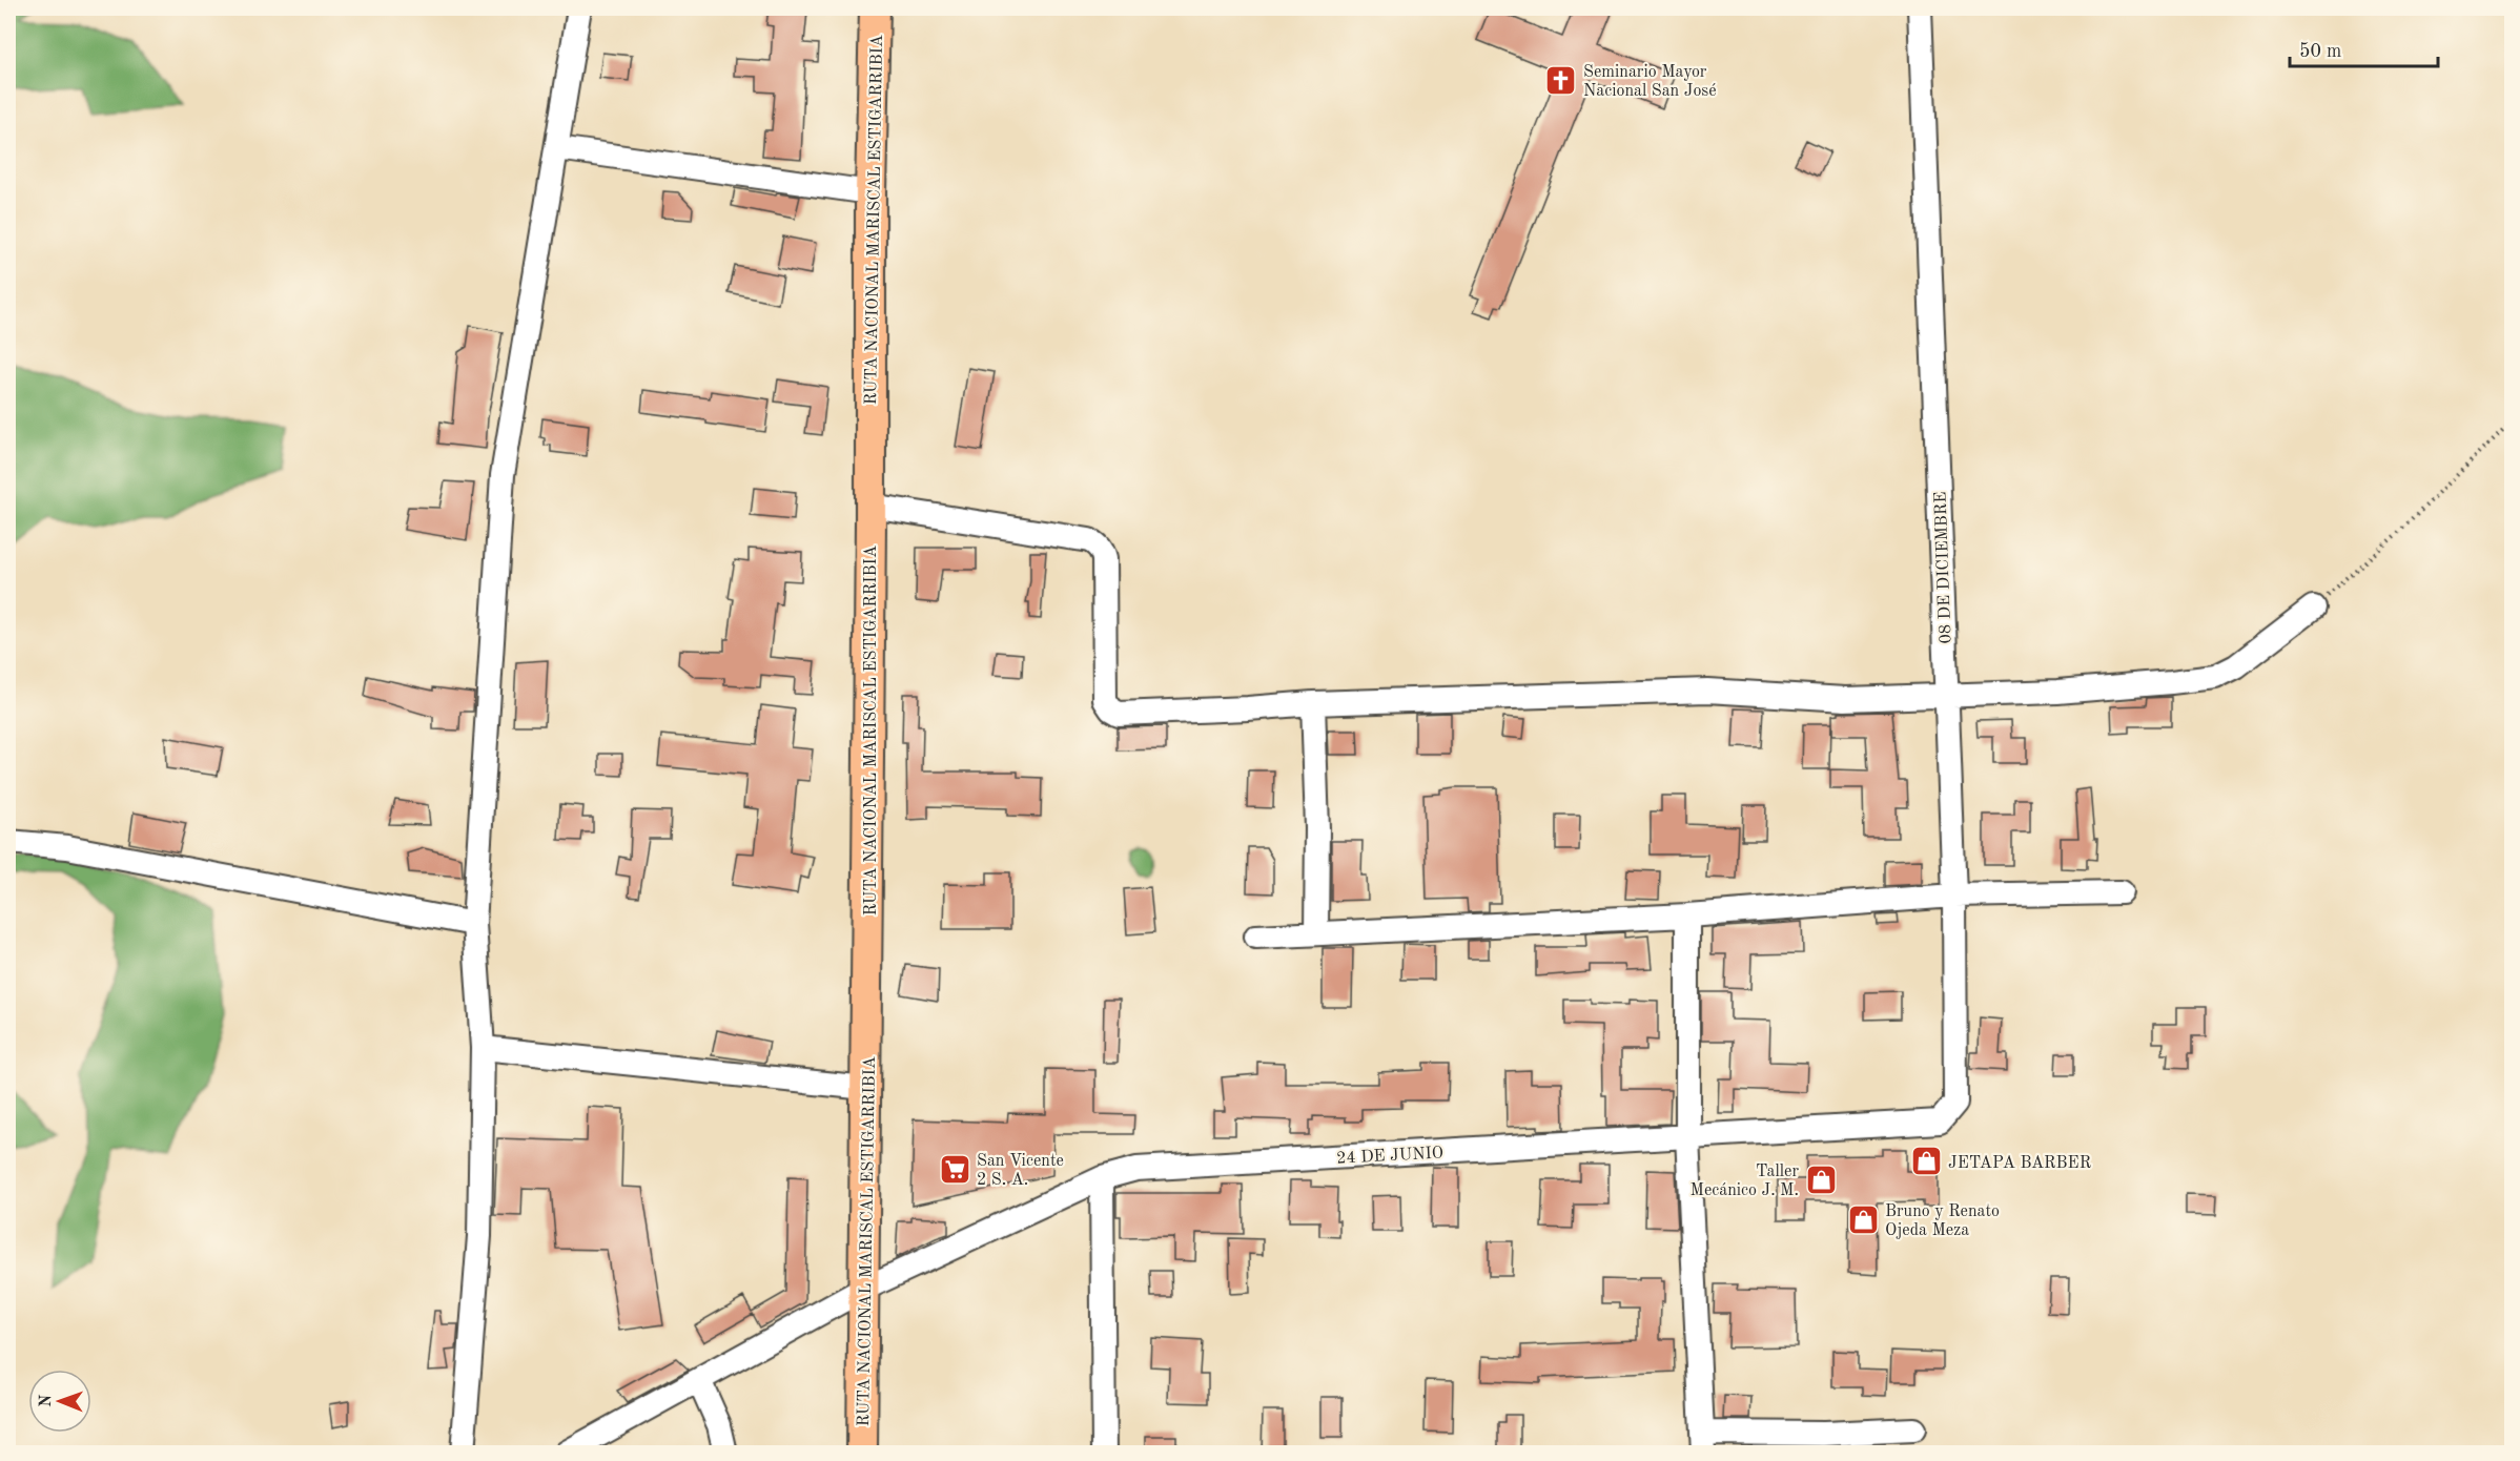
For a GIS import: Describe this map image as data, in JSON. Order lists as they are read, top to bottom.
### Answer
{
  "streets": {
    "main road": ["RUTA NACIONAL MARISCAL ESTIGARRIBIA"],
    "street": ["08 DE DICIEMBRE", "24 DE JUNIO"]
  },
  "crossings": [
    ["RUTA NACIONAL MARISCAL ESTIGARRIBIA", "24 DE JUNIO"],
    ["08 DE DICIEMBRE", "24 DE JUNIO"]
  ],
  "places": {
    "church": ["Seminario Mayor Nacional San José"],
    "shop": ["JETAPA BARBER", "Taller Mecánico J. M.", "Bruno y Renato Ojeda Meza"],
    "supermarket": ["San Vicente 2 S. A."]
  },
  "scale_bar": "50 m",
  "north": "left"
}
